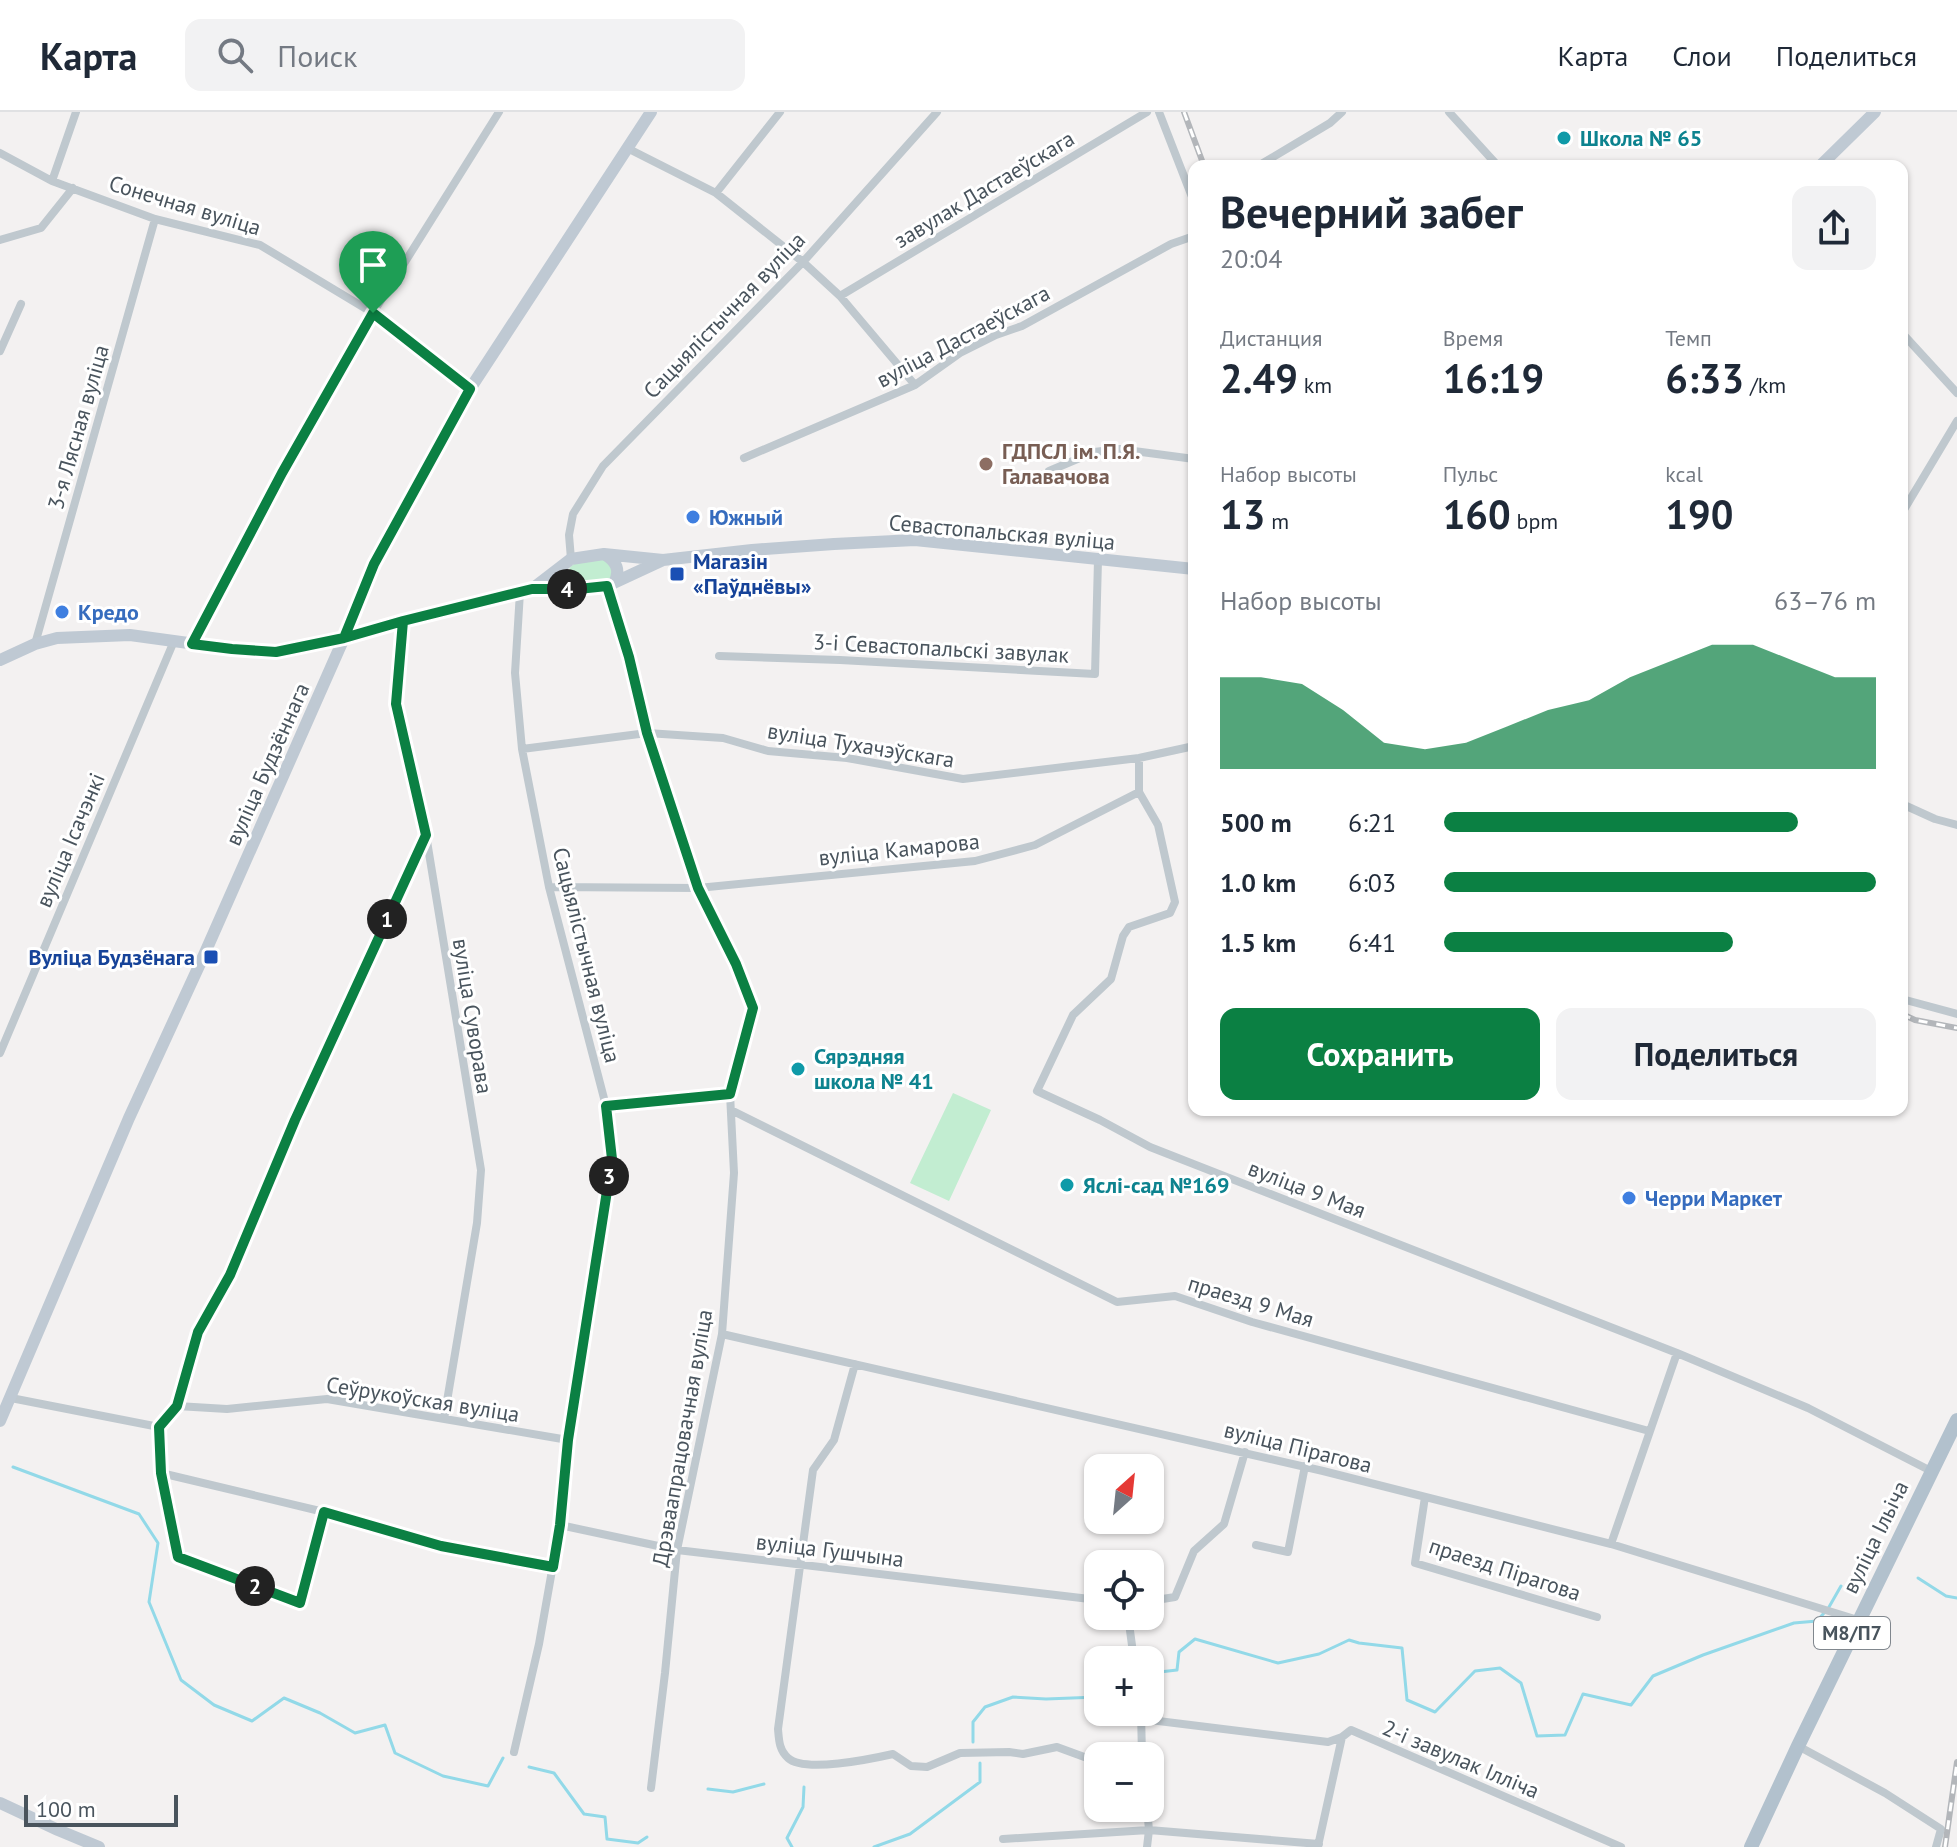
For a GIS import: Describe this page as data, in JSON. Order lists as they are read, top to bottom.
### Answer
{
  "streets": {
    "main road": ["вуліца Ільіча", "М8/П7"],
    "street": [
      "завулак Дастаеўскага",
      "Сонечная вуліца",
      "Сацыялістычная вуліца",
      "вуліца Дастаеўскага",
      "3-я Лясная вуліца",
      "Севастопальская вуліца",
      "3-і Севастопальскі завулак",
      "вуліца Тухачэўскага",
      "вуліца Будзённага",
      "вуліца Ісачэнкі",
      "вуліца Камарова",
      "вуліца Суворава",
      "вуліца 9 Мая",
      "праезд 9 Мая",
      "Сеўрукоўская вуліца",
      "Дрэваапрацовачная вуліца",
      "вуліца Пірагова",
      "вуліца Гушчына",
      "праезд Пірагова",
      "2-і завулак Ілліча"
    ]
  },
  "crossings": [
    ["Сонечная вуліца", "3-я Лясная вуліца"],
    ["Сонечная вуліца", "вуліца Будзённага"],
    ["Сацыялістычная вуліца", "Севастопальская вуліца"],
    ["Сацыялістычная вуліца", "вуліца Тухачэўскага"],
    ["Сацыялістычная вуліца", "вуліца Камарова"],
    ["Сацыялістычная вуліца", "Сеўрукоўская вуліца"],
    ["Сацыялістычная вуліца", "вуліца Гушчына"],
    ["3-я Лясная вуліца", "Севастопальская вуліца"],
    ["Севастопальская вуліца", "3-і Севастопальскі завулак"],
    ["Севастопальская вуліца", "вуліца Будзённага"],
    ["Севастопальская вуліца", "вуліца Ісачэнкі"],
    ["Севастопальская вуліца", "вуліца Суворава"],
    ["вуліца Тухачэўскага", "вуліца 9 Мая"],
    ["вуліца Камарова", "вуліца 9 Мая"],
    ["вуліца Суворава", "Сеўрукоўская вуліца"],
    ["вуліца 9 Мая", "вуліца Ільіча"],
    ["праезд 9 Мая", "Дрэваапрацовачная вуліца"],
    ["Дрэваапрацовачная вуліца", "вуліца Пірагова"],
    ["Дрэваапрацовачная вуліца", "вуліца Гушчына"],
    ["вуліца Пірагова", "вуліца Ільіча"],
    ["вуліца Пірагова", "праезд Пірагова"]
  ],
  "places": {
    "other": [
      "Школа № 65",
      "ГДПСЛ ім. П.Я. Галавачова",
      "Южный",
      "Кредо",
      "Сярэдняя школа № 41",
      "Яслі-сад №169",
      "Черри Маркет"
    ],
    "transit": ["Магазін «Паўднёвы»", "Вуліца Будзёнага"]
  },
  "scale_bar": "100 m",
  "north": "top right",
  "page": {
    "header": "Карта",
    "search": "Поиск",
    "nav": ["Карта", "Слои", "Поделиться"],
    "heading": ["Вечерний забег", "20:04"],
    "stats": [
      ["Дистанция", "2.49 km"],
      ["Время", "16:19"],
      ["Темп", "6:33 /km"],
      ["Набор высоты", "13 m"],
      ["Пульс", "160 bpm"],
      ["kcal", "190"]
    ],
    "chart": ["Набор высоты", "63–76 m"],
    "pins": [
      "4",
      "1",
      "3",
      "2"
    ],
    "list": [
      {
        "name": "500 m",
        "note": "6:21"
      },
      {
        "name": "1.0 km",
        "note": "6:03"
      },
      {
        "name": "1.5 km",
        "note": "6:41"
      }
    ],
    "buttons": ["Сохранить", "Поделиться"],
    "map_buttons": ["+", "−"],
    "scale": "100 m"
  }
}
